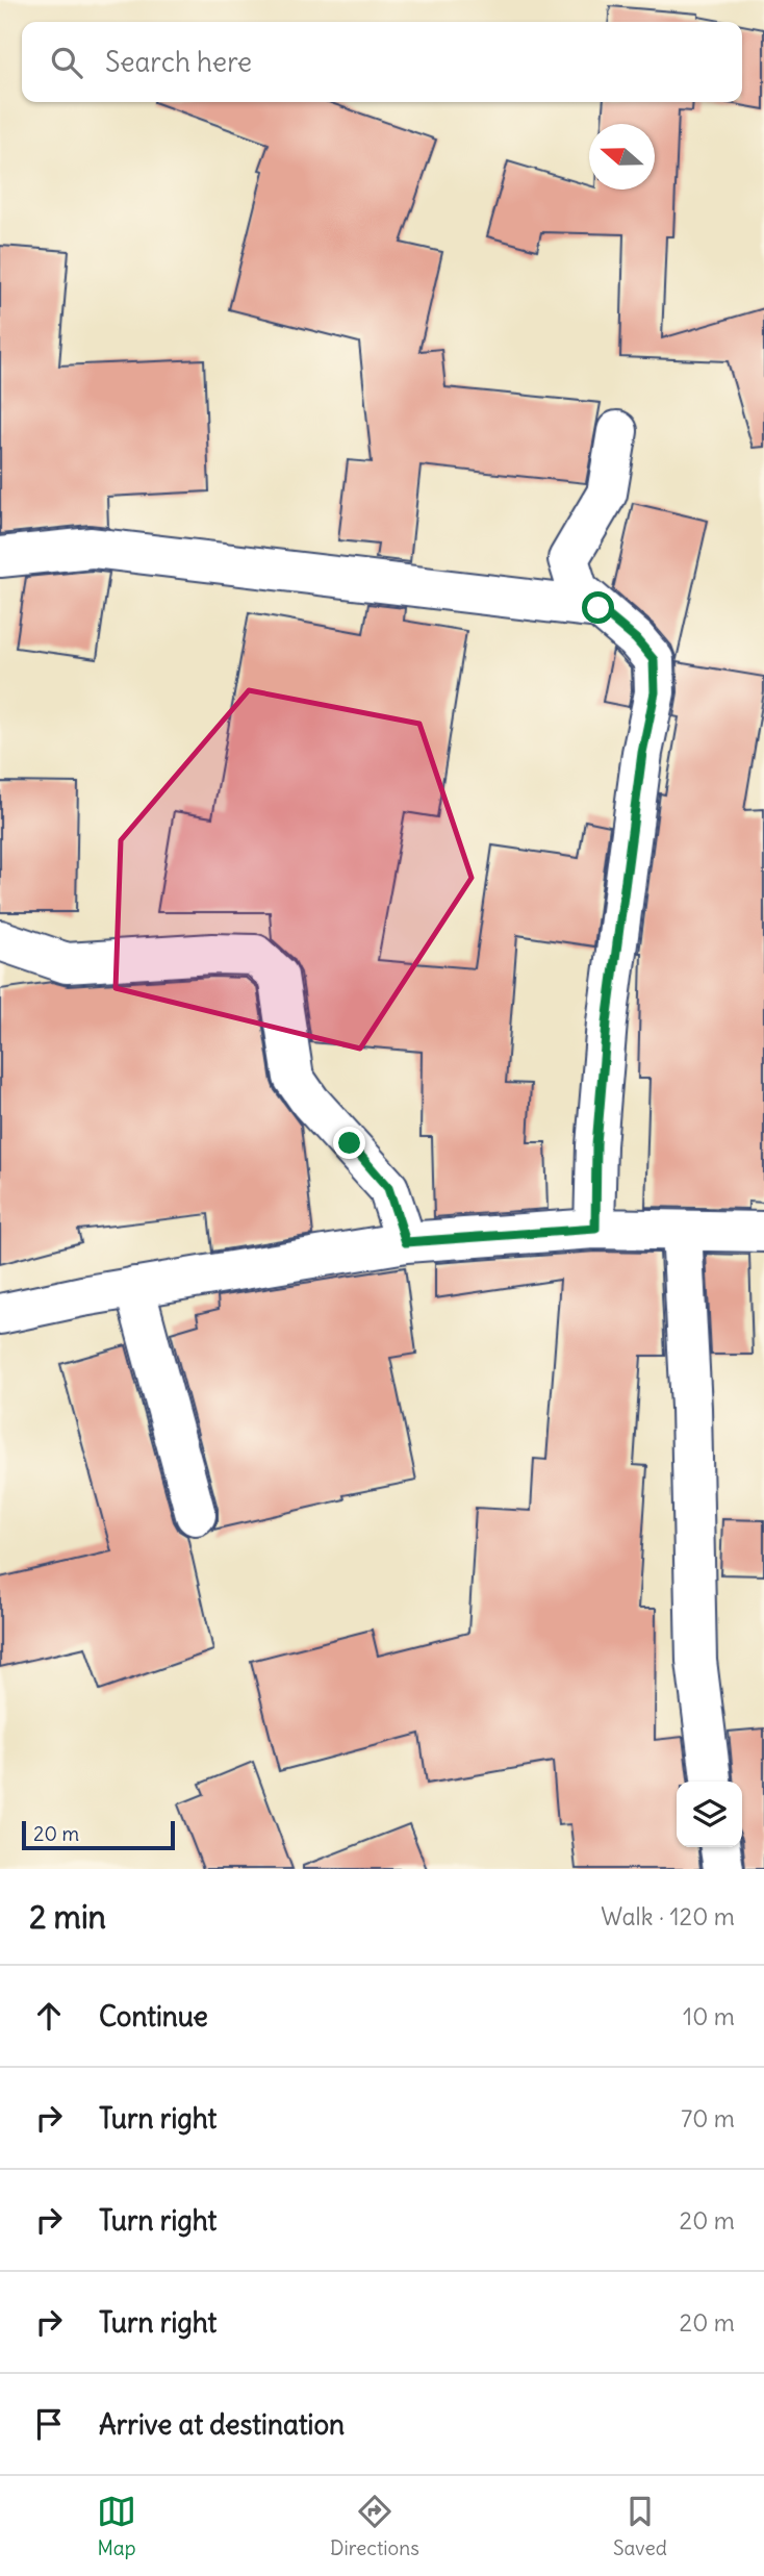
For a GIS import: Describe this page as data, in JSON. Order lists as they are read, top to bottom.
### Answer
{
  "scale_bar": "20 m",
  "north": "left",
  "page": {
    "search": "Search here",
    "scale": "20 m",
    "heading": ["2 min", "Walk · 120 m"],
    "list": [
      ["Continue", "10 m"],
      ["Turn right", "70 m"],
      ["Turn right", "20 m"],
      ["Turn right", "20 m"],
      "Arrive at destination"
    ],
    "nav": ["Map", "Directions", "Saved"]
  }
}
